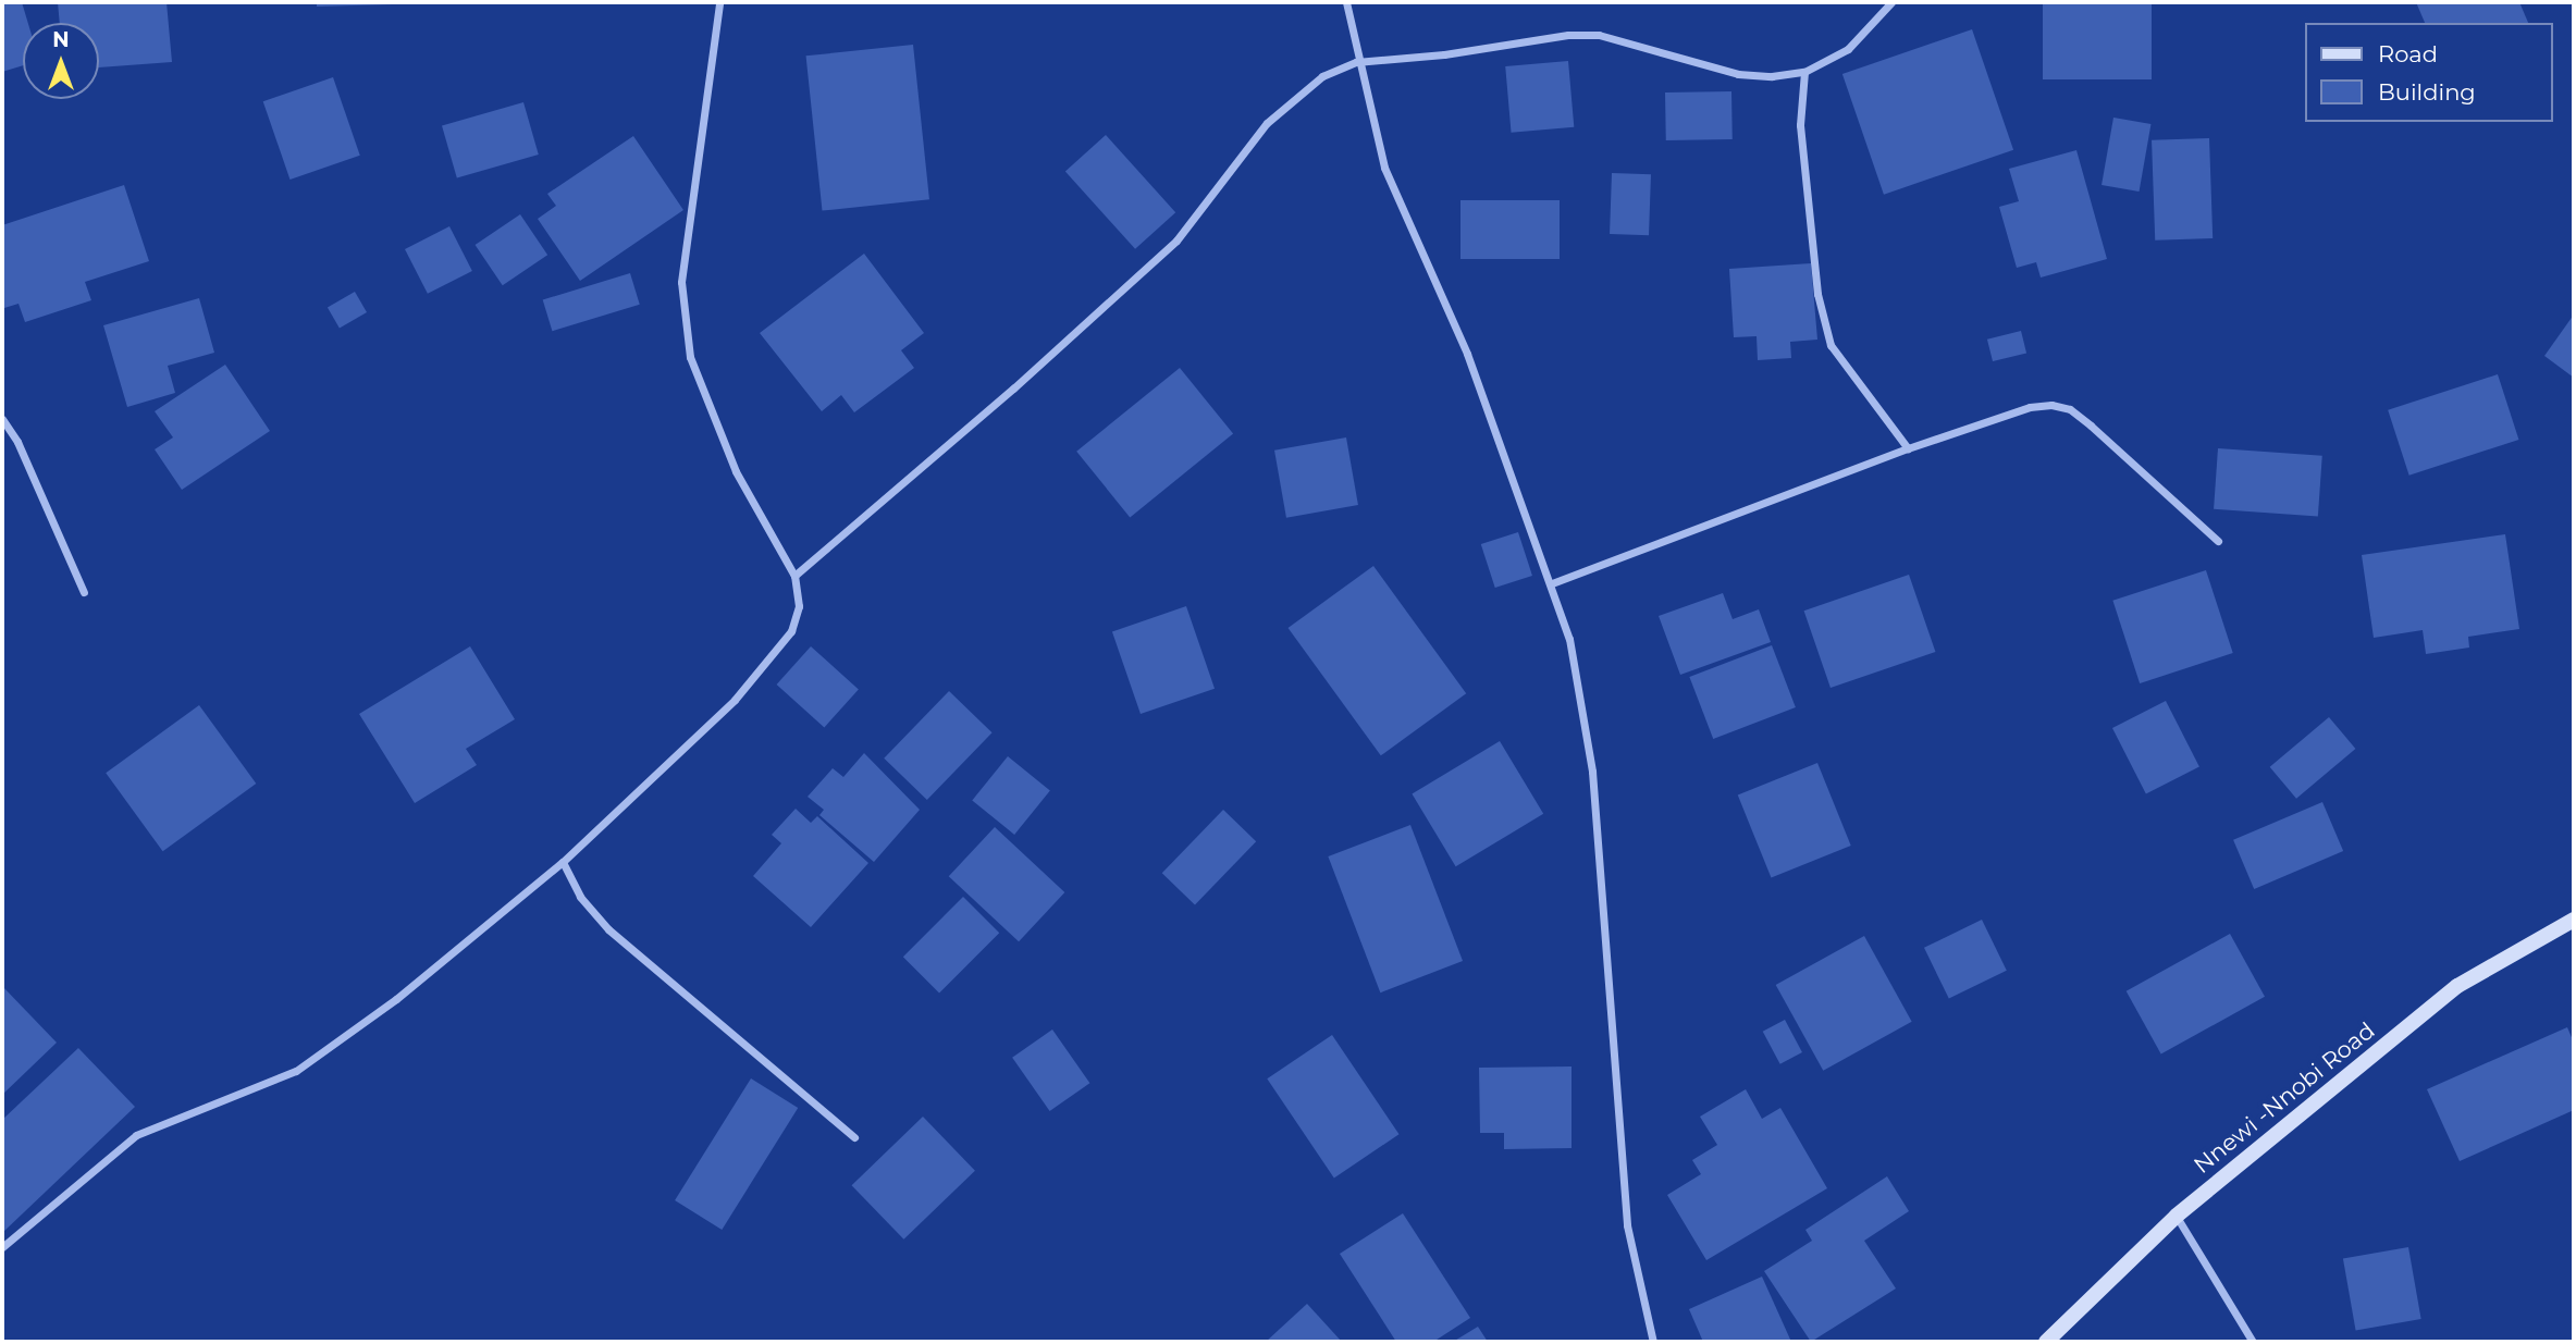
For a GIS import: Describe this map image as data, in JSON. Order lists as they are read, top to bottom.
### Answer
{
  "streets": {
    "main road": ["Nnewi -Nnobi Road"]
  },
  "legend": ["Road", "Building"],
  "north": "top"
}
